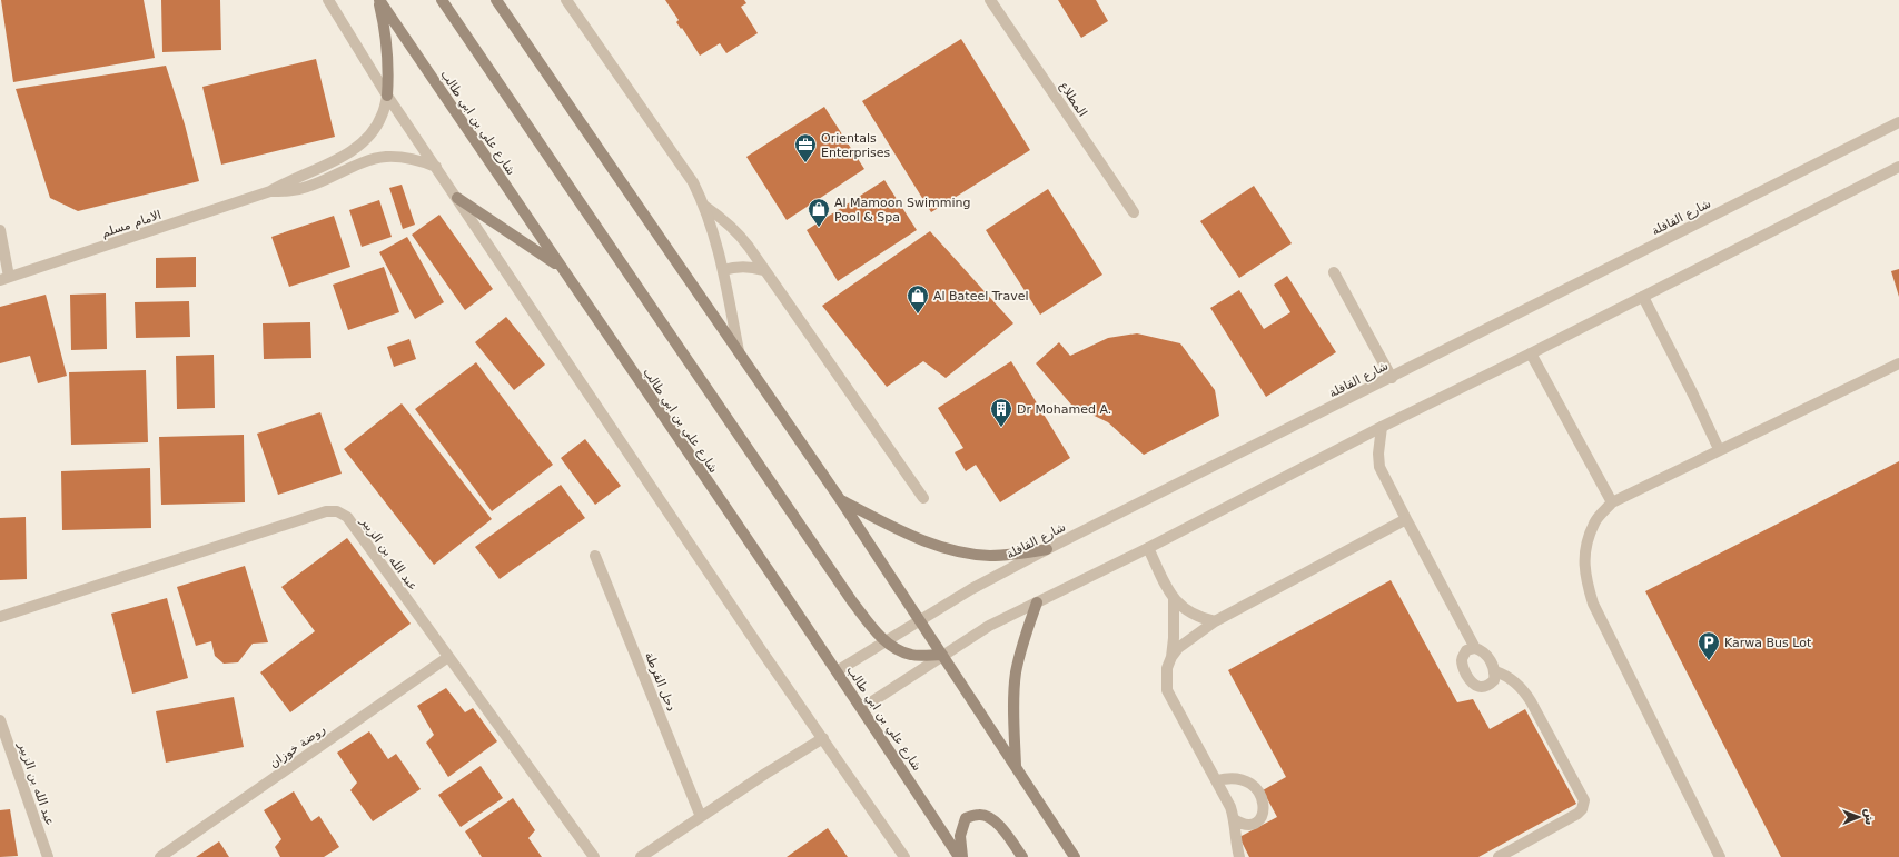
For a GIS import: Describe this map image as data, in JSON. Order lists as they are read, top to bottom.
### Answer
{
  "streets": {
    "main road": ["شارع علي بن ابي طالب"],
    "street": [
      "المطلاع",
      "شارع القافلة",
      "الامام مسلم",
      "عبد الله بن الزبير",
      "دحل القرطة",
      "روضة خوزان"
    ]
  },
  "crossings": [
    ["شارع علي بن ابي طالب", "شارع القافلة"],
    ["عبد الله بن الزبير", "روضة خوزان"]
  ],
  "places": {
    "office": ["Orientals Enterprises"],
    "shop": ["Al Mamoon Swimming Pool & Spa", "Al Bateel Travel"],
    "building": ["Dr Mohamed A."],
    "parking": ["Karwa Bus Lot"]
  },
  "north": "right"
}
